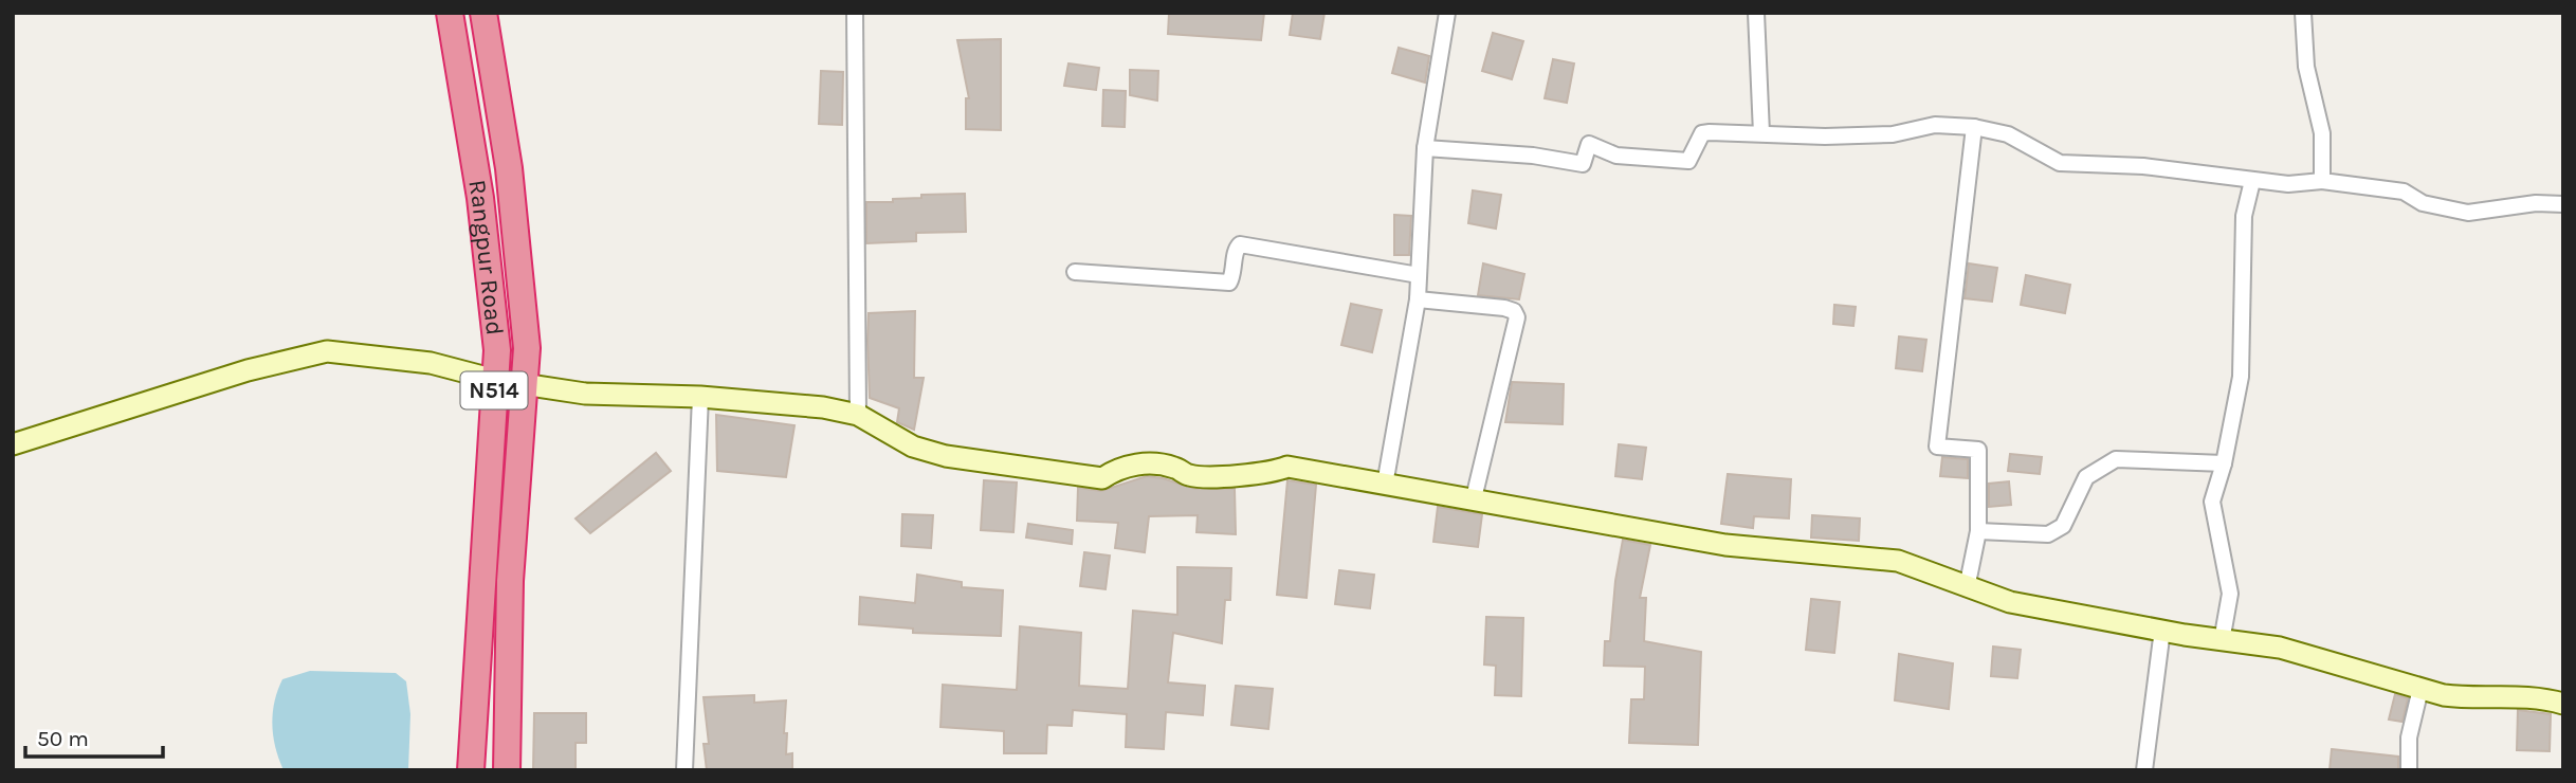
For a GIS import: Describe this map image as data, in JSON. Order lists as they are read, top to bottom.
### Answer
{
  "streets": {
    "highway": ["Rangpur Road", "N514"]
  },
  "scale_bar": "50 m"
}
